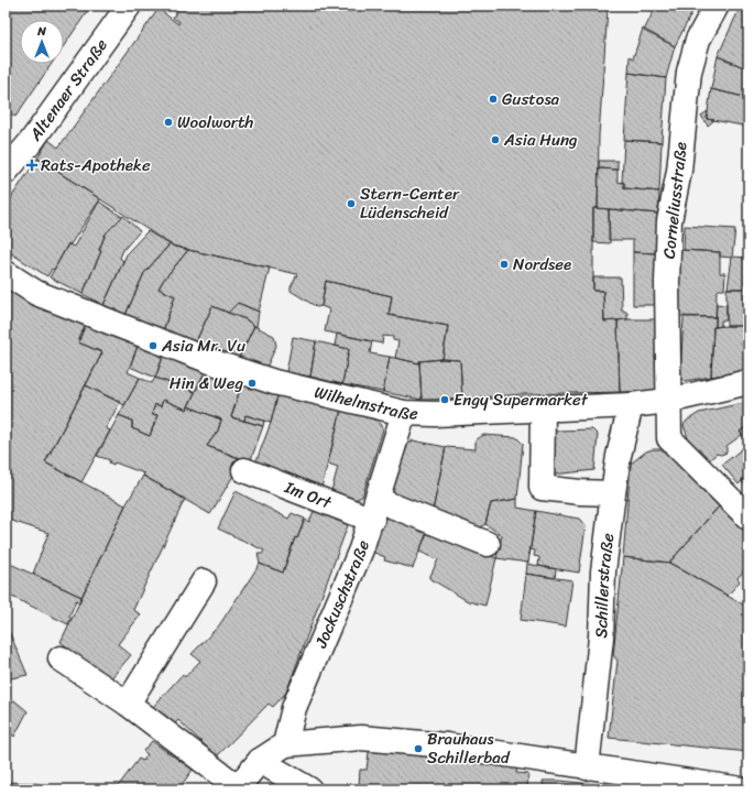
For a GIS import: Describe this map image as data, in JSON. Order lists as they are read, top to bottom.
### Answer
{
  "streets": {
    "street": [
      "Altenaer Straße",
      "Corneliusstraße",
      "Wilhelmstraße",
      "Im Ort",
      "Schillerstraße",
      "Jockuschstraße"
    ]
  },
  "crossings": [
    ["Corneliusstraße", "Wilhelmstraße"],
    ["Wilhelmstraße", "Schillerstraße"],
    ["Wilhelmstraße", "Jockuschstraße"],
    ["Im Ort", "Jockuschstraße"]
  ],
  "places": {
    "other": [
      "Gustosa",
      "Woolworth",
      "Asia Hung",
      "Stern-Center Lüdenscheid",
      "Nordsee",
      "Asia Mr. Vu",
      "Hin & Weg",
      "Engy Supermarket",
      "Brauhaus Schillerbad"
    ],
    "health": ["Rats-Apotheke"]
  },
  "north": "top"
}
